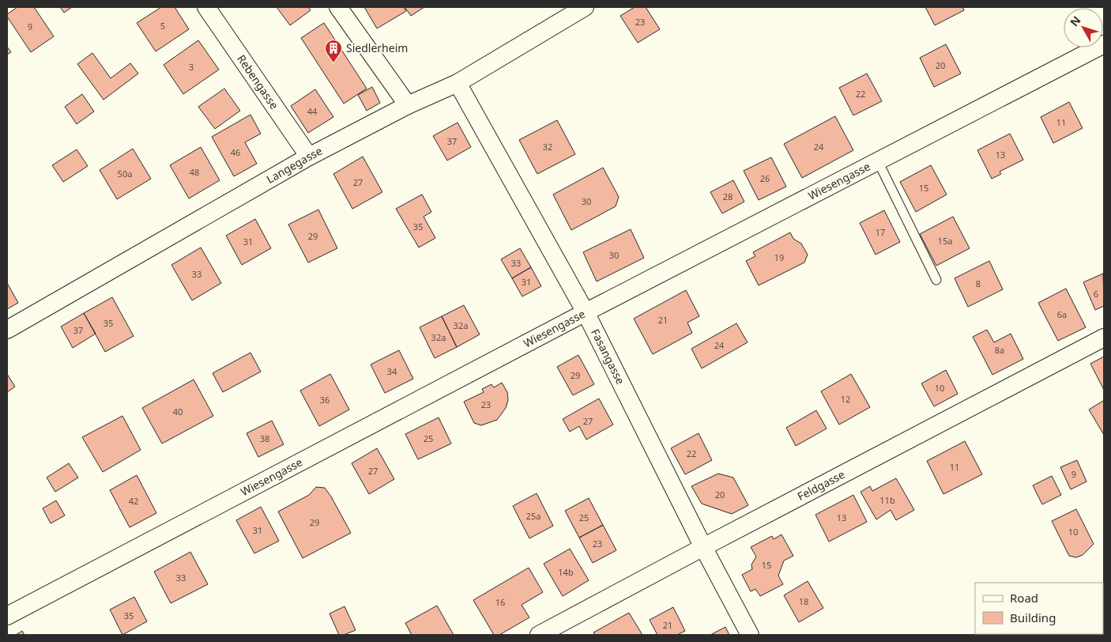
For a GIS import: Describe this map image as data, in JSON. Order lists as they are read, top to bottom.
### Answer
{
  "streets": {
    "street": [
      "Rebengasse",
      "Langegasse",
      "Wiesengasse",
      "Fasangasse",
      "Feldgasse"
    ]
  },
  "crossings": [
    ["Rebengasse", "Langegasse"],
    ["Langegasse", "Fasangasse"],
    ["Wiesengasse", "Fasangasse"],
    ["Fasangasse", "Feldgasse"]
  ],
  "places": {
    "building": ["Siedlerheim"]
  },
  "house_numbers": [
    "23",
    "5",
    "9",
    "20",
    "3",
    "22",
    "44",
    "11",
    "37",
    "32",
    "24",
    "46",
    "13",
    "48",
    "50a",
    "26",
    "27",
    "15",
    "28",
    "30",
    "35",
    "17",
    "29",
    "15a",
    "31",
    "30",
    "19",
    "33",
    "33",
    "31",
    "8",
    "6",
    "6a",
    "21",
    "35",
    "32a",
    "37",
    "32a",
    "24",
    "8a",
    "34",
    "29",
    "10",
    "12",
    "36",
    "23",
    "40",
    "27",
    "38",
    "25",
    "22",
    "11",
    "27",
    "9",
    "20",
    "11b",
    "42",
    "25a",
    "25",
    "13",
    "29",
    "31",
    "10",
    "23",
    "15",
    "14b",
    "33",
    "18",
    "16",
    "35",
    "21"
  ],
  "legend": ["Road", "Building"],
  "north": "top left"
}
